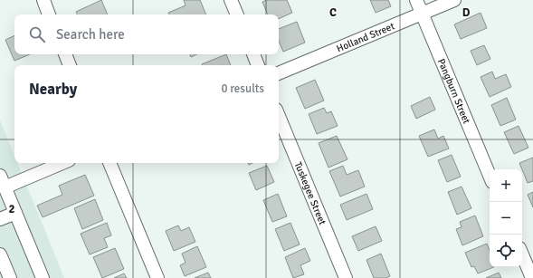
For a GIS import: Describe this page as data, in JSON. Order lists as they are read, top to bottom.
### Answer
{
  "streets": {
    "street": ["Holland Street", "Pangburn Street", "Tuskegee Street"]
  },
  "crossings": [
    ["Holland Street", "Pangburn Street"]
  ],
  "page": {
    "search": "Search here",
    "heading": ["Nearby", "0 results"],
    "map_buttons": ["+", "−"]
  },
  "grid": {
    "columns": ["C", "D"],
    "rows": ["2"]
  }
}
